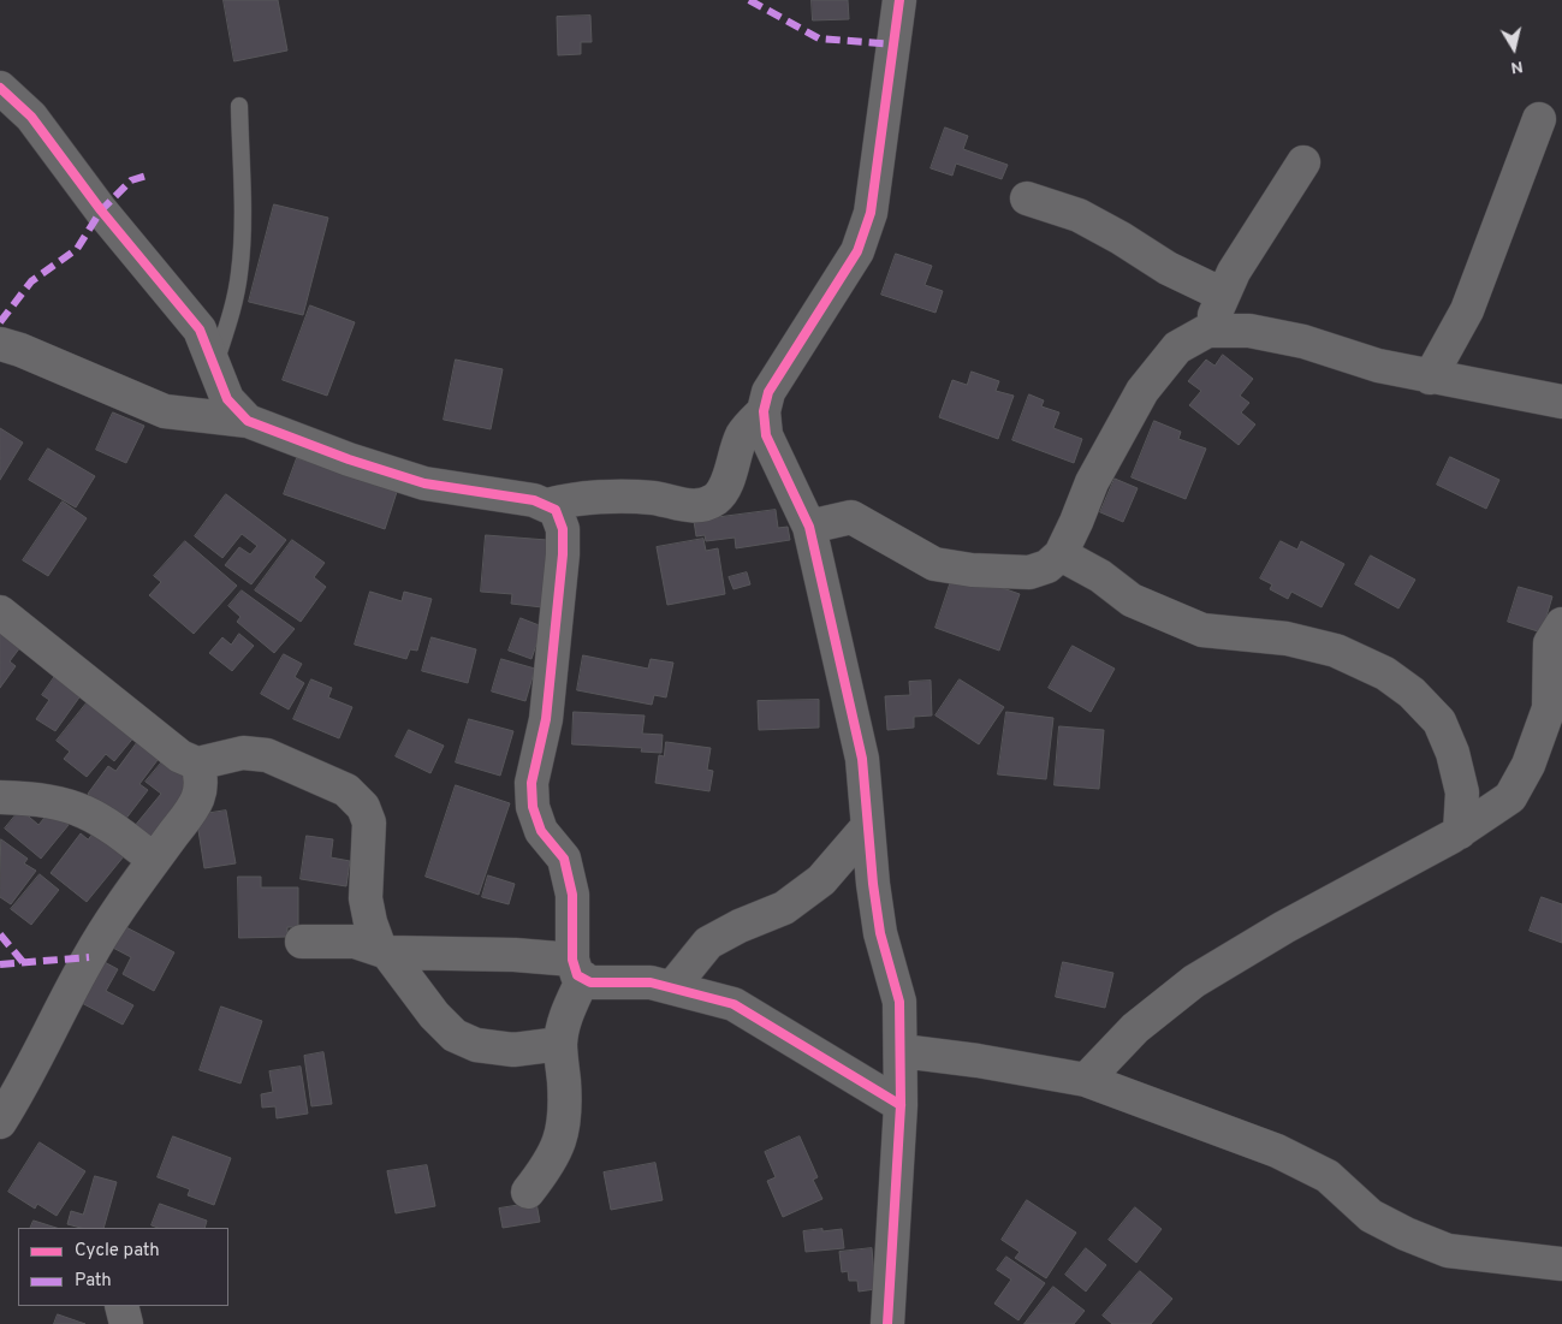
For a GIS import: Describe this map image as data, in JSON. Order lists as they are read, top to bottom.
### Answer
{
  "legend": ["Cycle path", "Path"],
  "north": "bottom"
}
